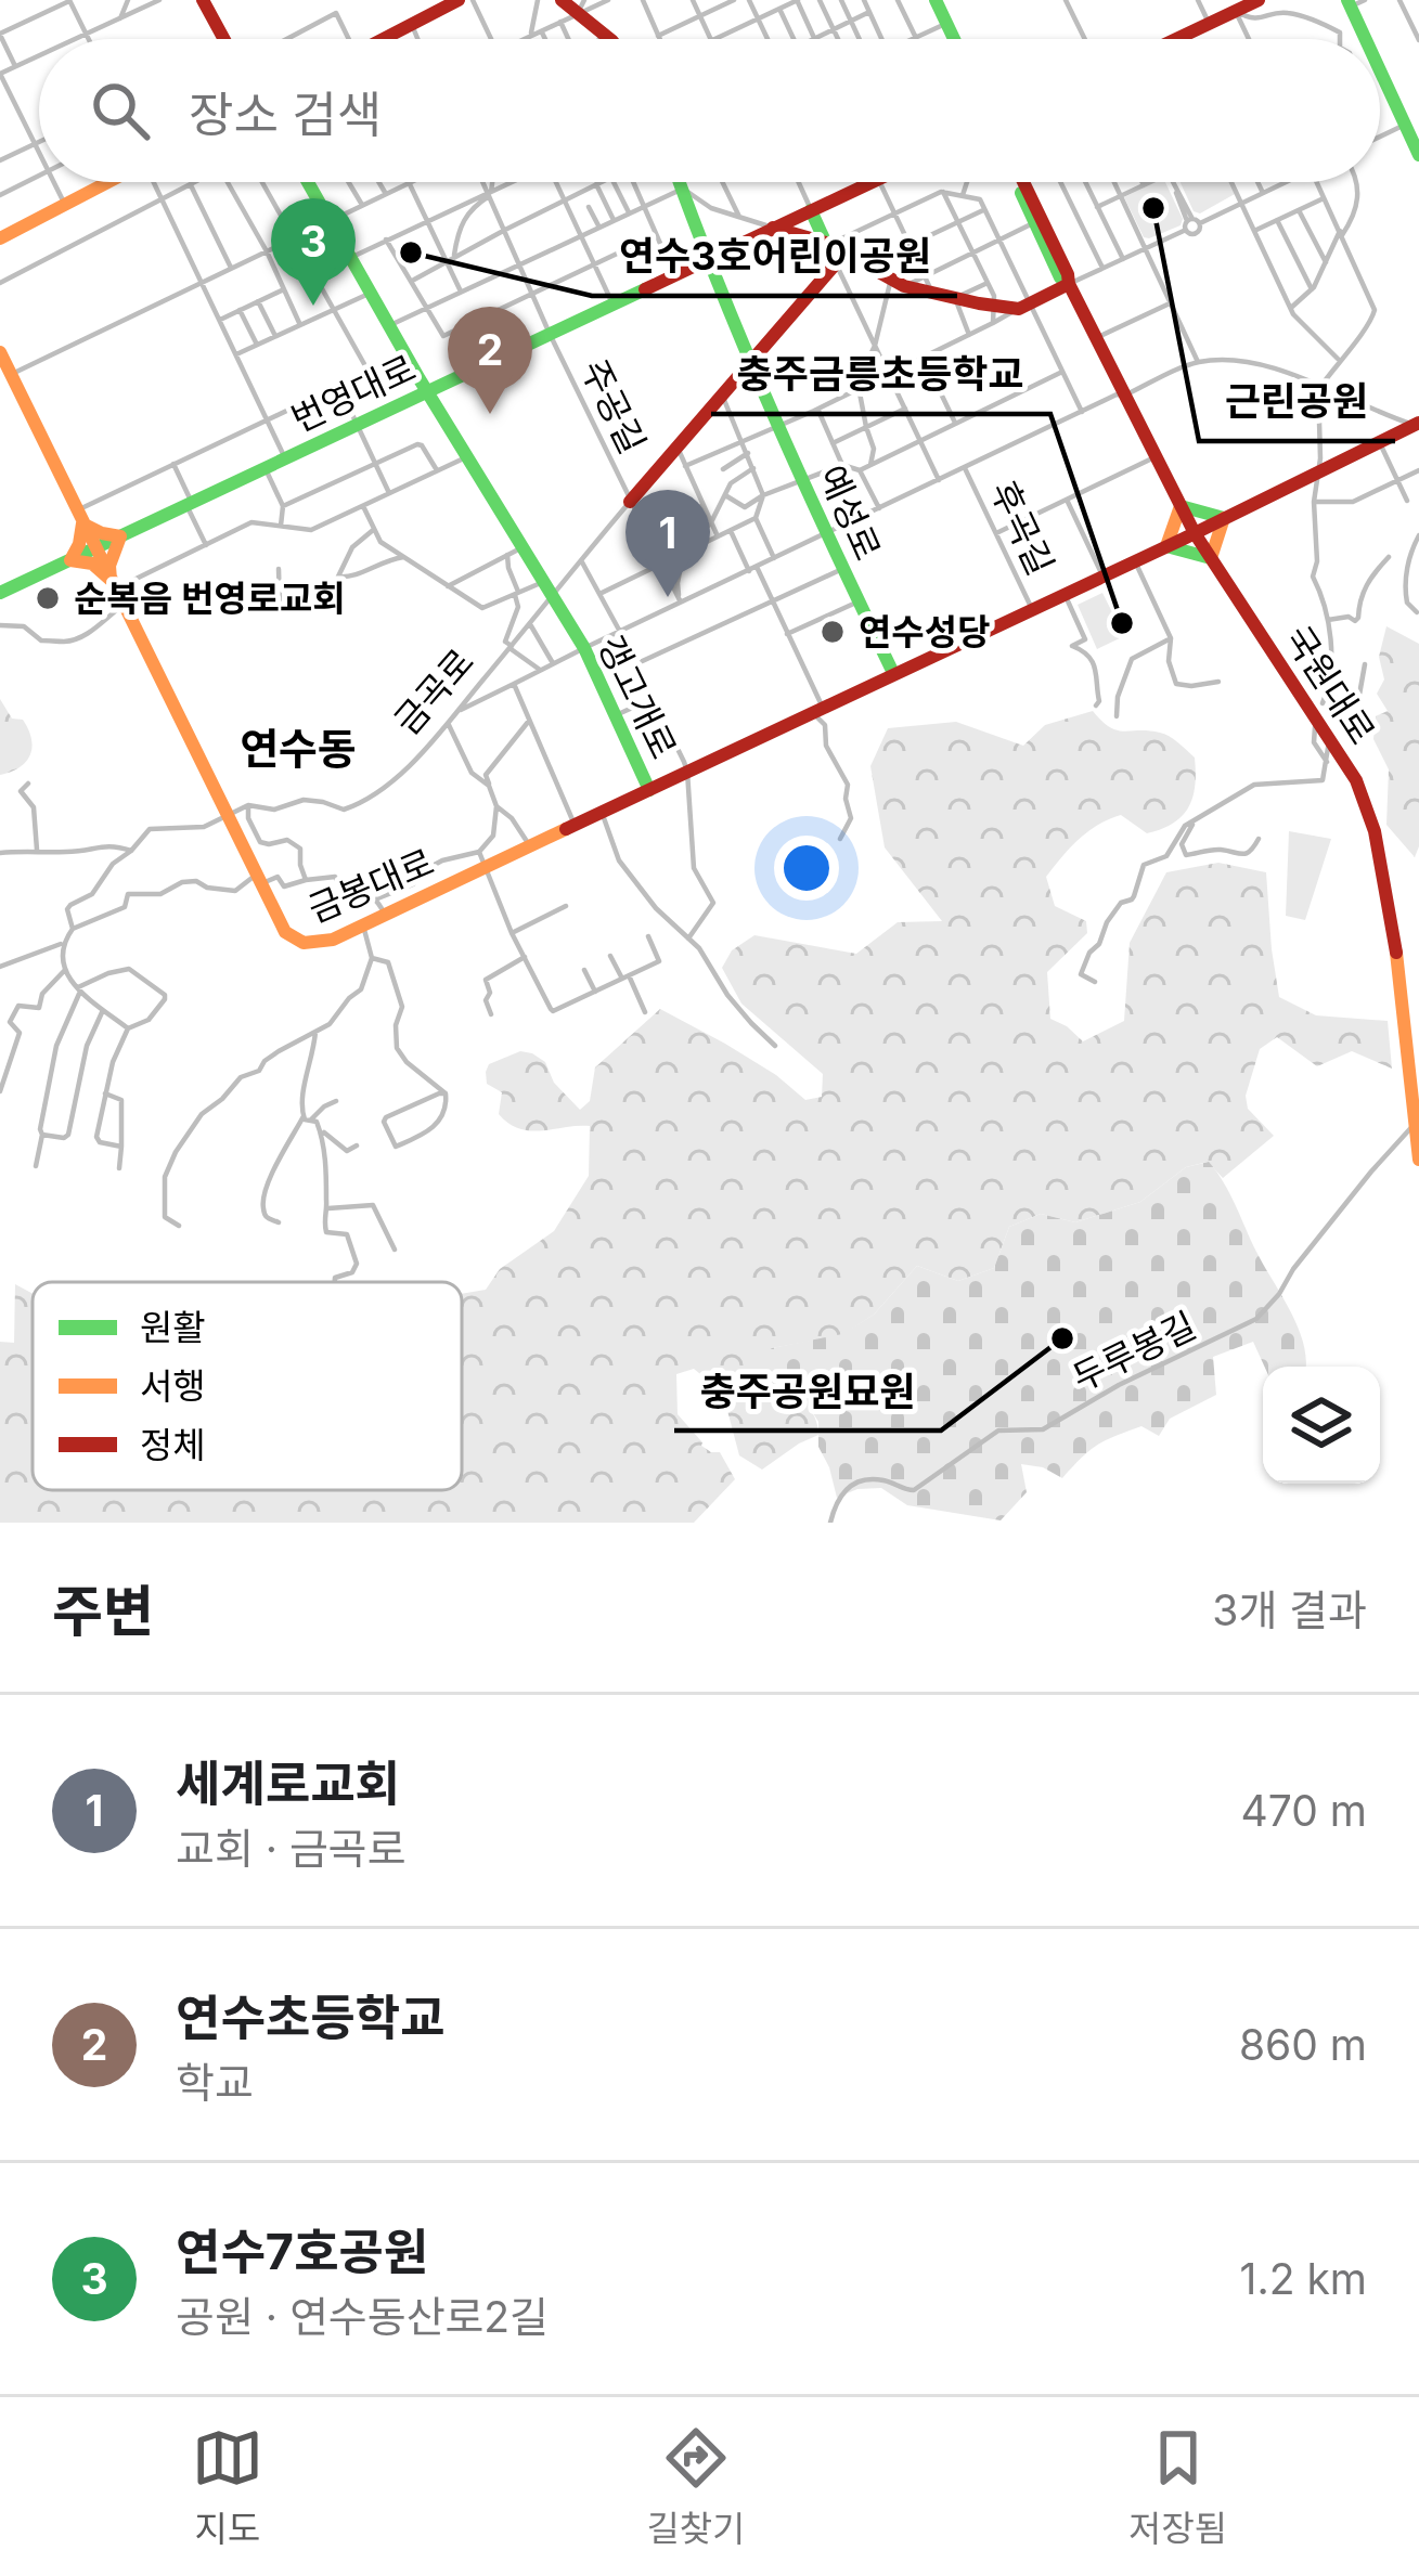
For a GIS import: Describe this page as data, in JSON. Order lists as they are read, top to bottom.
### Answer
{
  "streets": {
    "street": [
      "번영대로",
      "주공길",
      "예성로",
      "후곡길",
      "국원대로",
      "금곡로",
      "갱고개로",
      "금봉대로",
      "두루봉길"
    ]
  },
  "crossings": [
    ["번영대로", "주공길"],
    ["번영대로", "예성로"],
    ["번영대로", "갱고개로"],
    ["번영대로", "금봉대로"],
    ["주공길", "금곡로"],
    ["예성로", "금곡로"],
    ["예성로", "금봉대로"],
    ["후곡길", "금봉대로"],
    ["국원대로", "금봉대로"],
    ["국원대로", "두루봉길"],
    ["금곡로", "갱고개로"],
    ["금곡로", "금봉대로"],
    ["갱고개로", "금봉대로"]
  ],
  "districts": ["연수동"],
  "places": [
    "근린공원",
    "연수3호어린이공원",
    "순복음 번영로교회",
    "충주금릉초등학교",
    "연수성당",
    "충주공원묘원"
  ],
  "legend": ["원활", "서행", "정체"],
  "page": {
    "search": "장소 검색",
    "pins": ["3", "2", "1"],
    "heading": ["주변", "3개 결과"],
    "list": [
      {
        "mark": "1",
        "name": "세계로교회",
        "note": "교회 · 금곡로",
        "value": "470 m"
      },
      {
        "mark": "2",
        "name": "연수초등학교",
        "note": "학교",
        "value": "860 m"
      },
      {
        "mark": "3",
        "name": "연수7호공원",
        "note": "공원 · 연수동산로2길",
        "value": "1.2 km"
      }
    ],
    "nav": ["지도", "길찾기", "저장됨"]
  }
}
